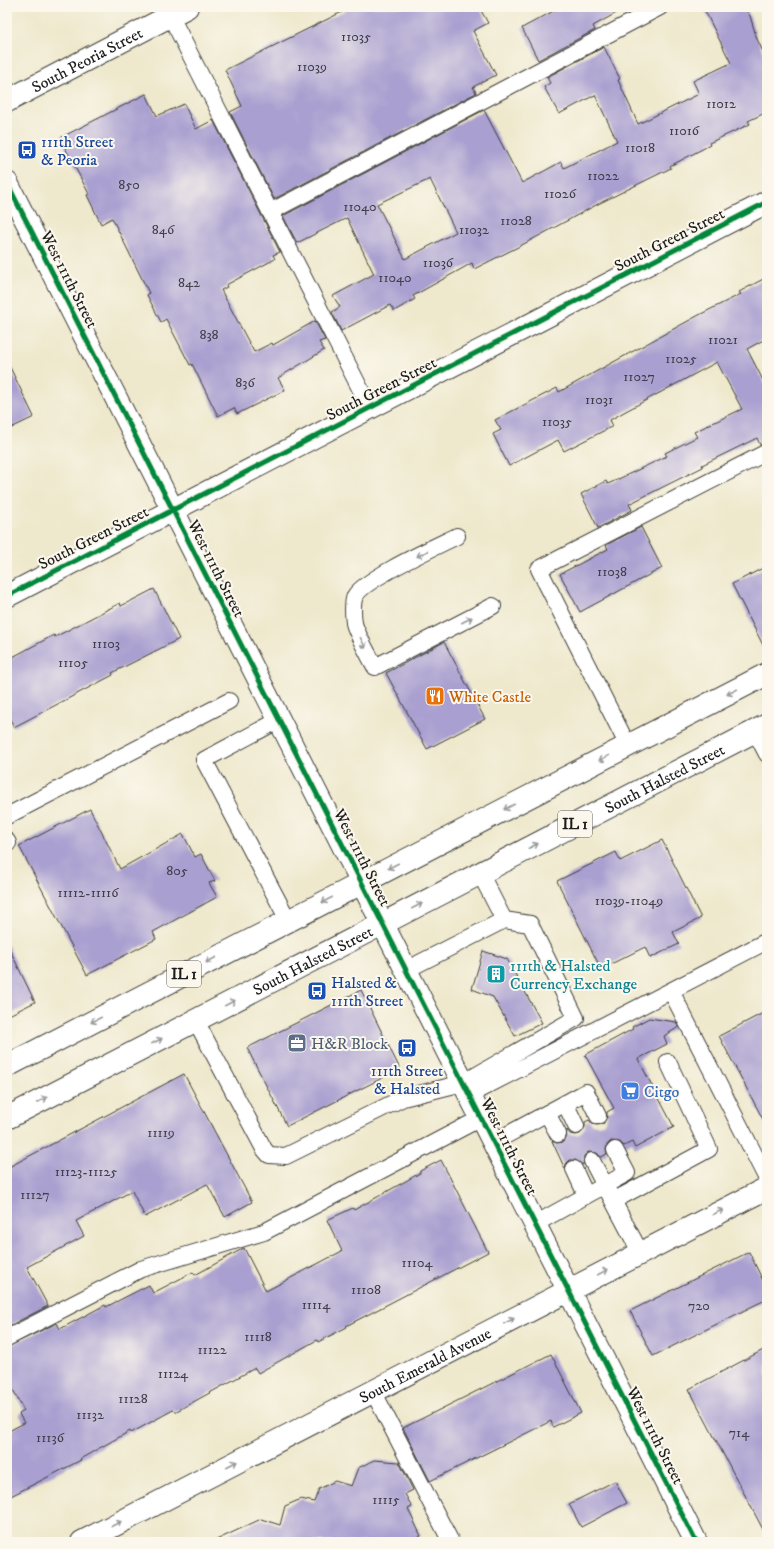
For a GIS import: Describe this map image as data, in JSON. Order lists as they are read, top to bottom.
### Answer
{
  "streets": {
    "main road": [
      "South Peoria Street",
      "South Green Street",
      "West 111th Street",
      "South Halsted Street",
      "IL 1",
      "South Emerald Avenue"
    ]
  },
  "crossings": [
    ["South Green Street", "West 111th Street"],
    ["West 111th Street", "South Halsted Street"],
    ["West 111th Street", "IL 1"],
    ["West 111th Street", "South Emerald Avenue"]
  ],
  "one_way": ["South Emerald Avenue"],
  "places": {
    "bus stop": ["111th Street & Peoria", "Halsted & 111th Street", "111th Street & Halsted"],
    "restaurant": ["White Castle"],
    "building": ["111th & Halsted Currency Exchange"],
    "office": ["H&R Block"],
    "supermarket": ["Citgo"]
  },
  "house_numbers": [
    "11035",
    "11039",
    "11012",
    "11016",
    "11018",
    "11022",
    "850",
    "11026",
    "11040",
    "11028",
    "846",
    "11032",
    "11036",
    "11040",
    "842",
    "838",
    "11021",
    "11025",
    "11027",
    "836",
    "11031",
    "11035",
    "11038",
    "11103",
    "11105",
    "805",
    "11112-11116",
    "11039-11049",
    "11119",
    "11123-11125",
    "11127",
    "11104",
    "11108",
    "11114",
    "720",
    "11118",
    "11122",
    "11124",
    "11128",
    "11132",
    "714",
    "11136",
    "11115"
  ]
}
